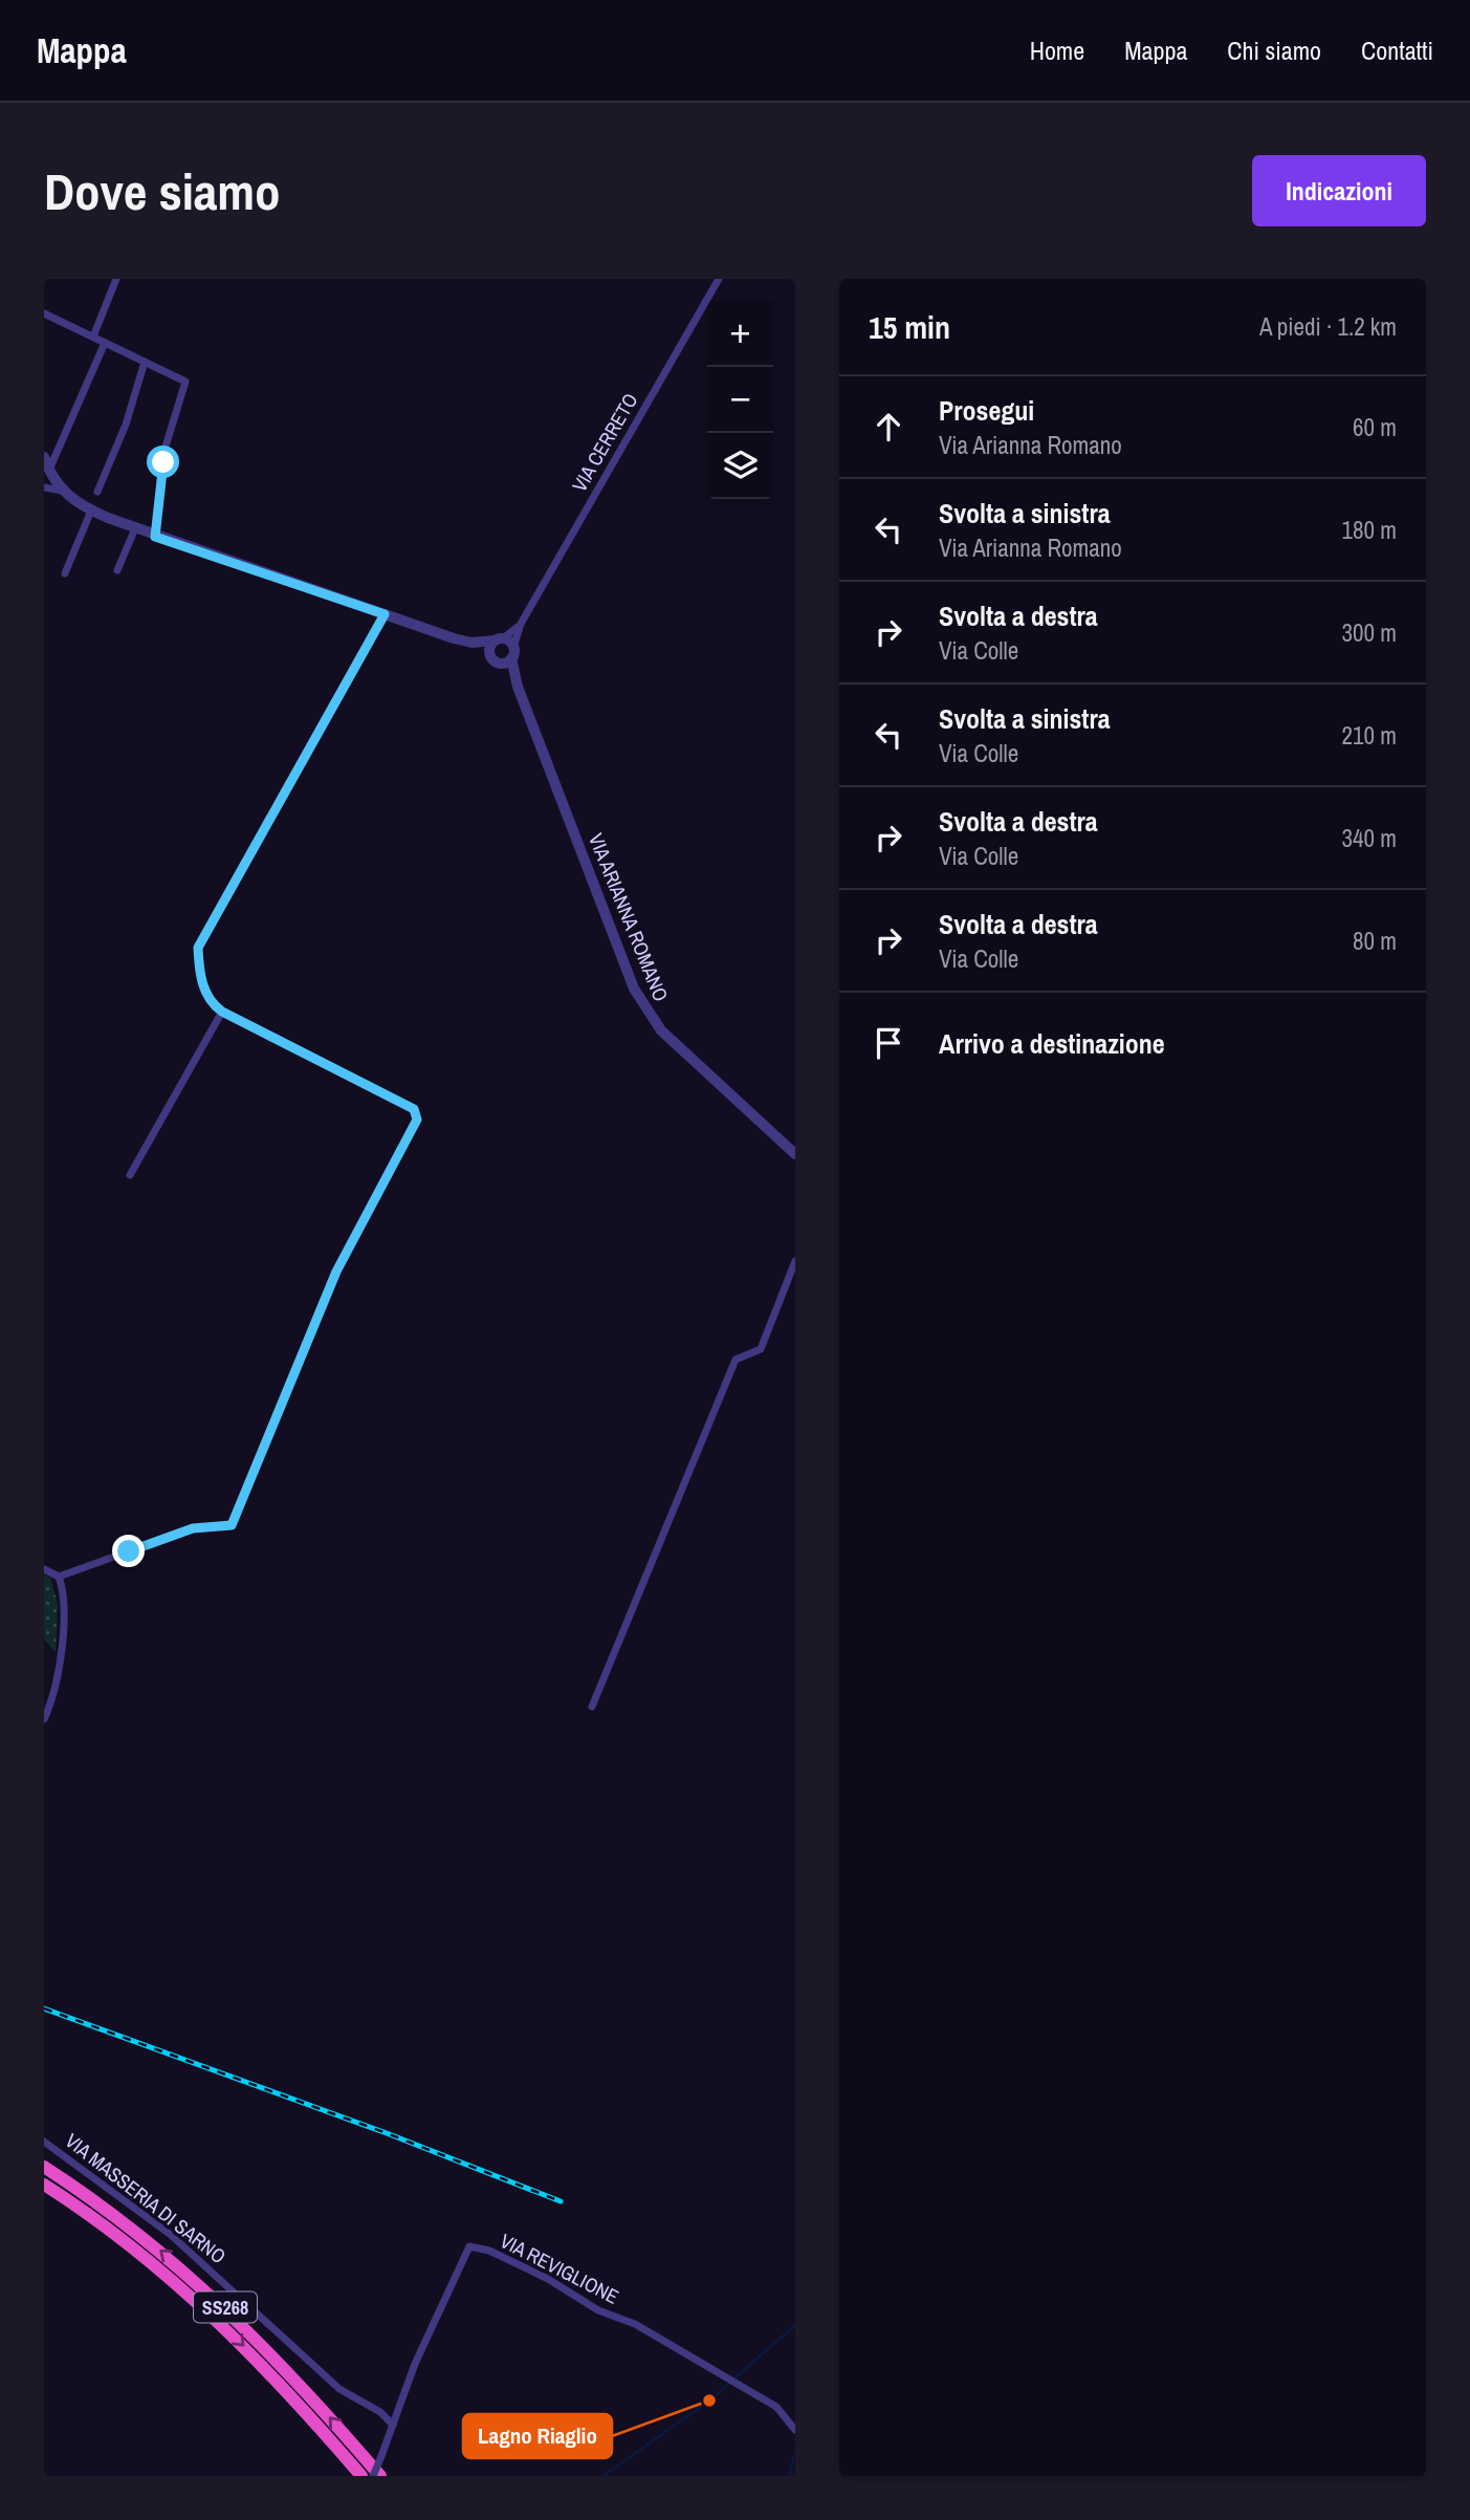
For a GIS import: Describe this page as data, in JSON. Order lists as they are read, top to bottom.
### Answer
{
  "streets": {
    "highway": ["SS268"],
    "street": [
      "VIA CERRETO",
      "VIA ARIANNA ROMANO",
      "VIA MASSERIA DI SARNO",
      "VIA REVIGLIONE"
    ]
  },
  "crossings": [
    ["VIA CERRETO", "VIA ARIANNA ROMANO"],
    ["VIA MASSERIA DI SARNO", "VIA REVIGLIONE"]
  ],
  "places": ["Lagno Riaglio"],
  "page": {
    "header": "Mappa",
    "nav": [
      "Home",
      "Mappa",
      "Chi siamo",
      "Contatti"
    ],
    "buttons": "Indicazioni",
    "title": "Dove siamo",
    "heading": ["15 min", "A piedi · 1.2 km"],
    "map_buttons": ["+", "−"],
    "list": [
      ["Prosegui", "Via Arianna Romano", "60 m"],
      ["Svolta a sinistra", "Via Arianna Romano", "180 m"],
      ["Svolta a destra", "Via Colle", "300 m"],
      ["Svolta a sinistra", "Via Colle", "210 m"],
      ["Svolta a destra", "Via Colle", "340 m"],
      ["Svolta a destra", "Via Colle", "80 m"],
      "Arrivo a destinazione"
    ]
  }
}
